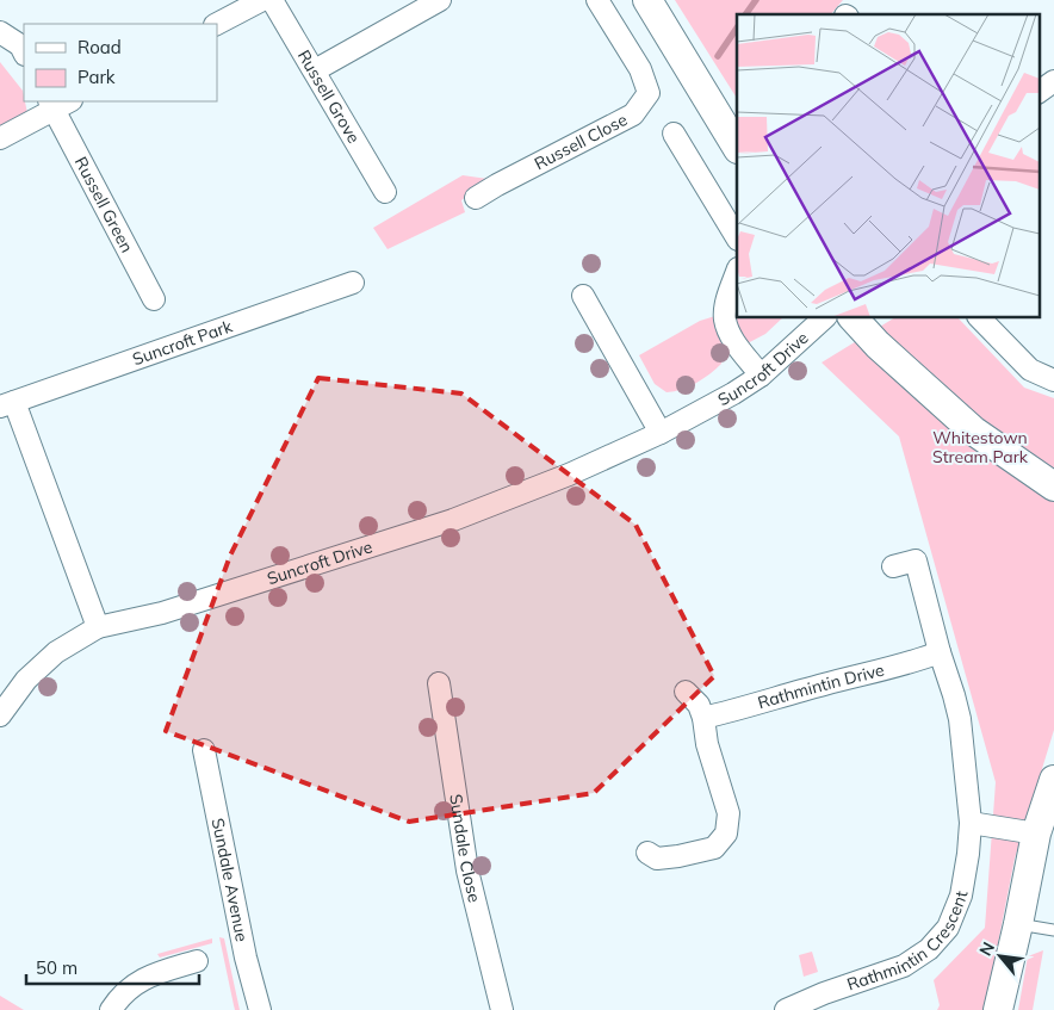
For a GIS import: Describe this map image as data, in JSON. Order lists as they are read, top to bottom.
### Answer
{
  "streets": {
    "street": [
      "Russell Grove",
      "Russell Close",
      "Russell Green",
      "Suncroft Park",
      "Suncroft Drive",
      "Rathmintin Drive",
      "Sundale Close",
      "Sundale Avenue",
      "Rathmintin Crescent"
    ]
  },
  "crossings": [
    ["Suncroft Park", "Suncroft Drive"],
    ["Rathmintin Drive", "Rathmintin Crescent"]
  ],
  "parks": ["Whitestown Stream Park"],
  "legend": ["Road", "Park"],
  "scale_bar": "50 m",
  "north": "top left"
}
